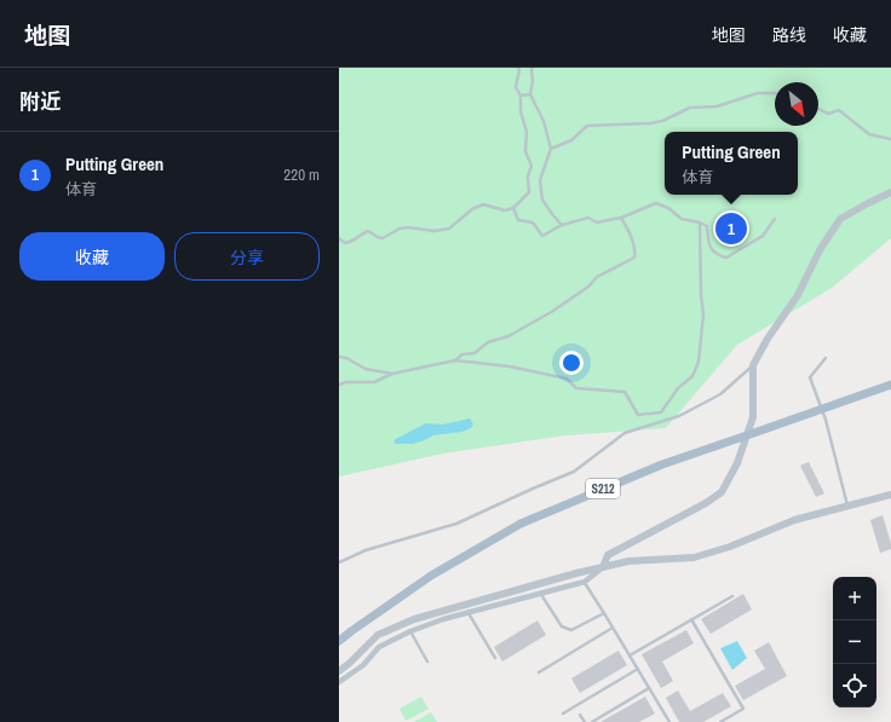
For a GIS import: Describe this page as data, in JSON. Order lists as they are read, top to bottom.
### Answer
{
  "streets": {
    "main road": ["S212"]
  },
  "north": "bottom right",
  "page": {
    "header": "地图",
    "nav": ["地图", "路线", "收藏"],
    "heading": "附近",
    "list": [
      {
        "mark": "1",
        "name": "Putting Green",
        "note": "体育",
        "value": "220 m"
      }
    ],
    "popup": ["Putting Green", "体育"],
    "pins": "1",
    "buttons": ["收藏", "分享"],
    "map_buttons": ["+", "−"]
  }
}
